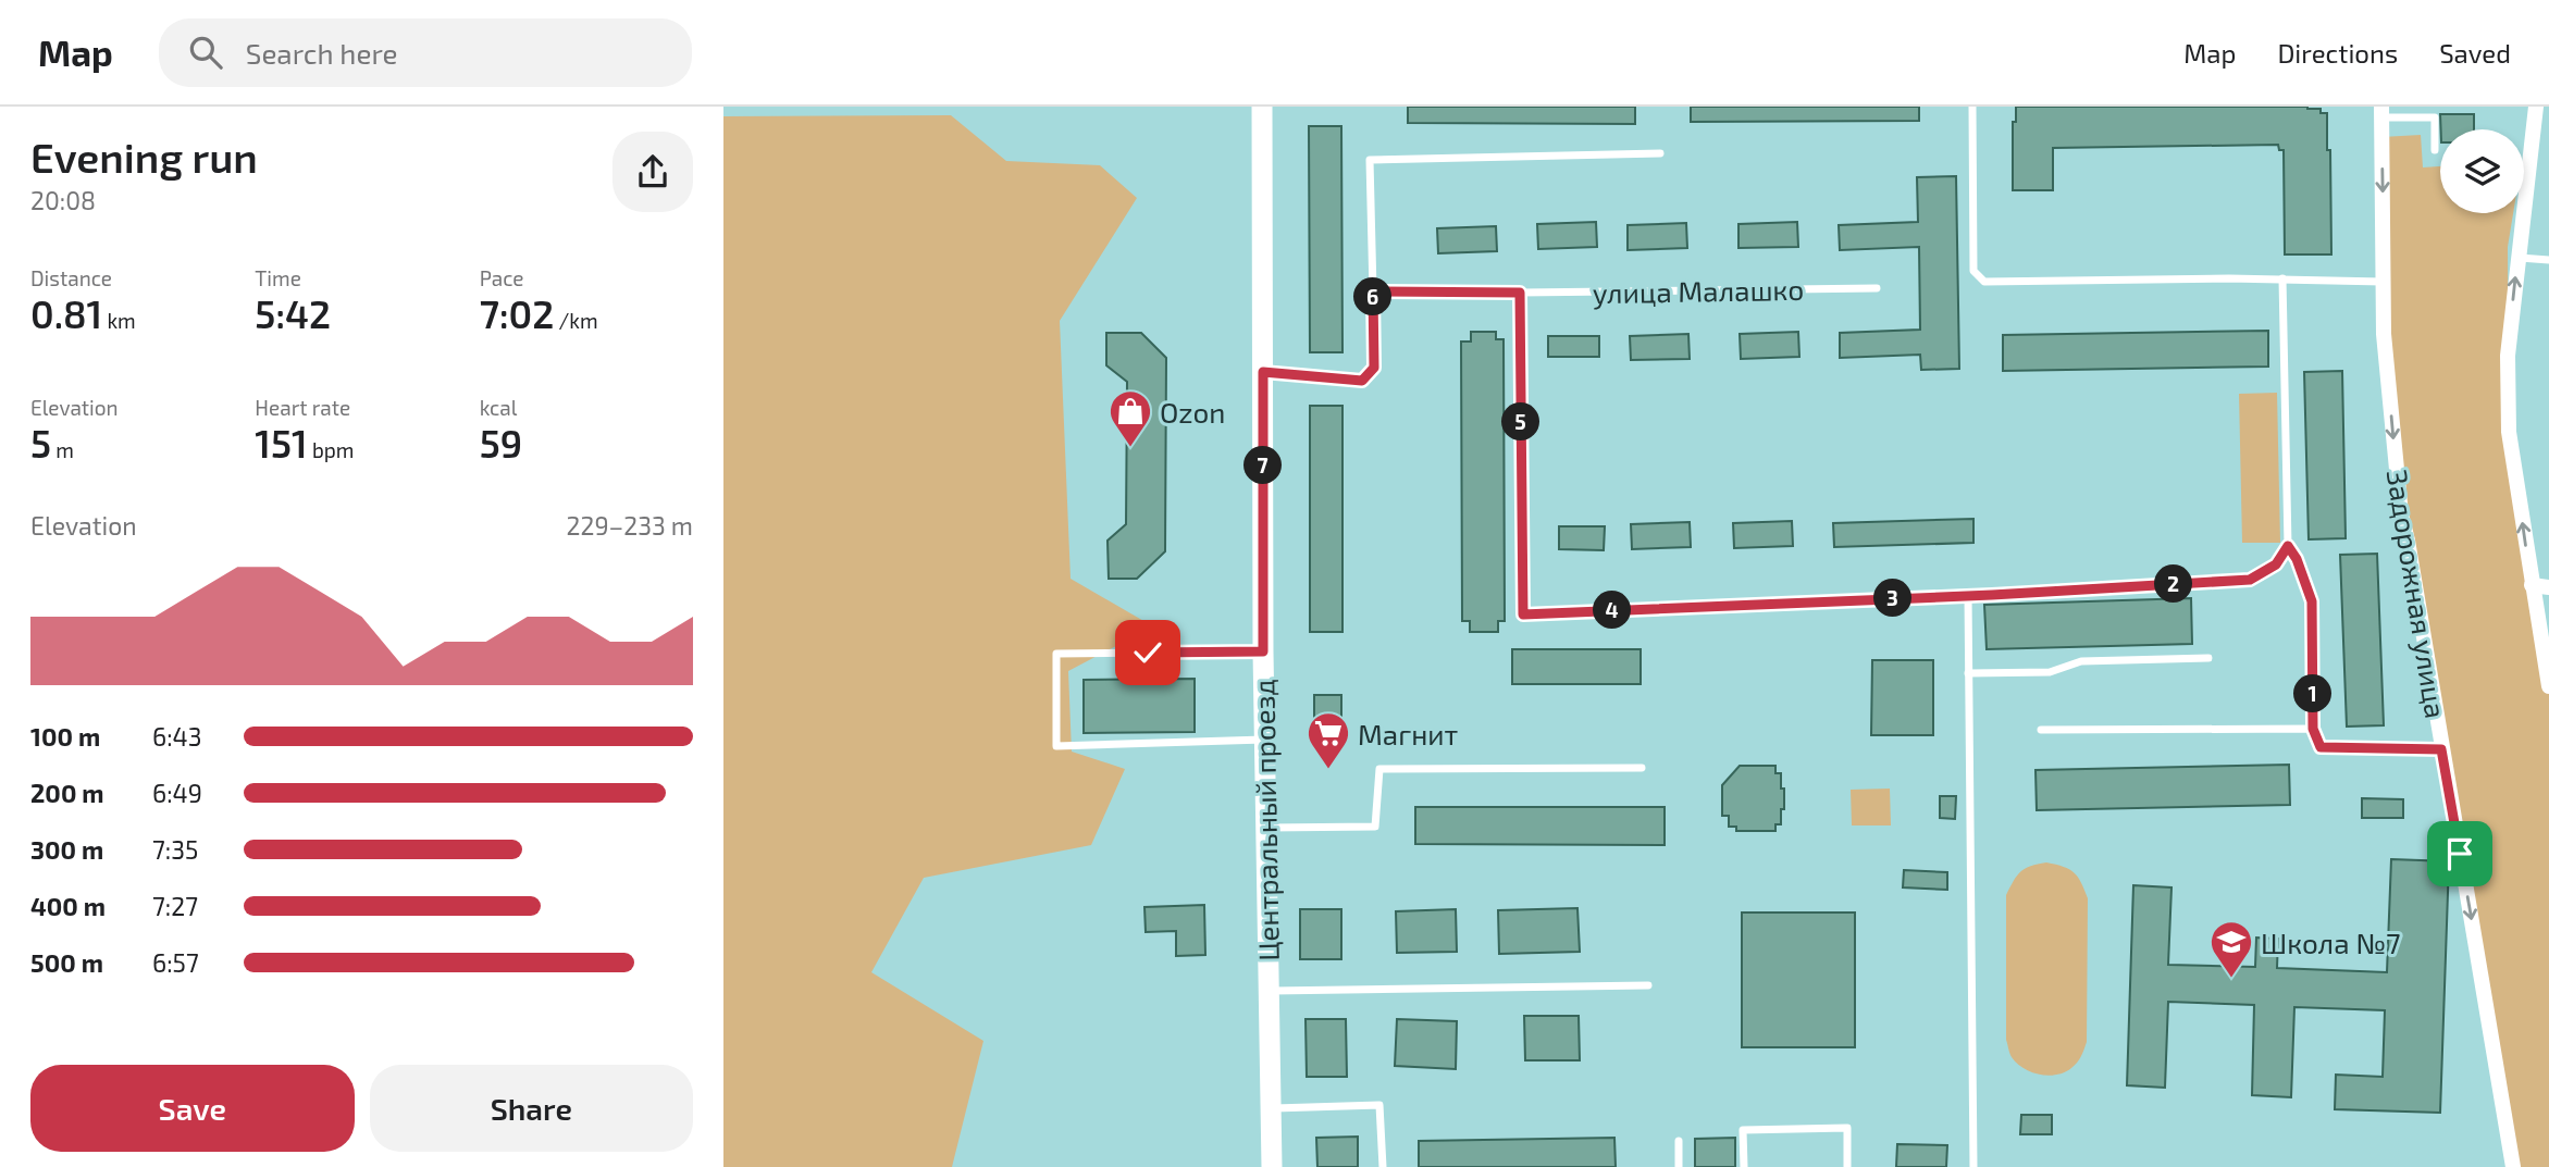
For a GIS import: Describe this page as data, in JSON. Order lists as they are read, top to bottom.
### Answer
{
  "streets": {
    "main road": ["Центральный проезд"],
    "street": ["Задорожная улица"],
    "lane": ["улица Малашко"]
  },
  "places": {
    "shop": ["Ozon"],
    "supermarket": ["Магнит"],
    "school or university": ["Школа №7"]
  },
  "page": {
    "header": "Map",
    "search": "Search here",
    "nav": ["Map", "Directions", "Saved"],
    "heading": ["Evening run", "20:08"],
    "stats": [
      ["Distance", "0.81 km"],
      ["Time", "5:42"],
      ["Pace", "7:02 /km"],
      ["Elevation", "5 m"],
      ["Heart rate", "151 bpm"],
      ["kcal", "59"]
    ],
    "pins": [
      "6",
      "5",
      "7",
      "2",
      "3",
      "4",
      "1"
    ],
    "chart": ["Elevation", "229–233 m"],
    "list": [
      {
        "name": "100 m",
        "note": "6:43"
      },
      {
        "name": "200 m",
        "note": "6:49"
      },
      {
        "name": "300 m",
        "note": "7:35"
      },
      {
        "name": "400 m",
        "note": "7:27"
      },
      {
        "name": "500 m",
        "note": "6:57"
      }
    ],
    "buttons": ["Save", "Share"]
  }
}
